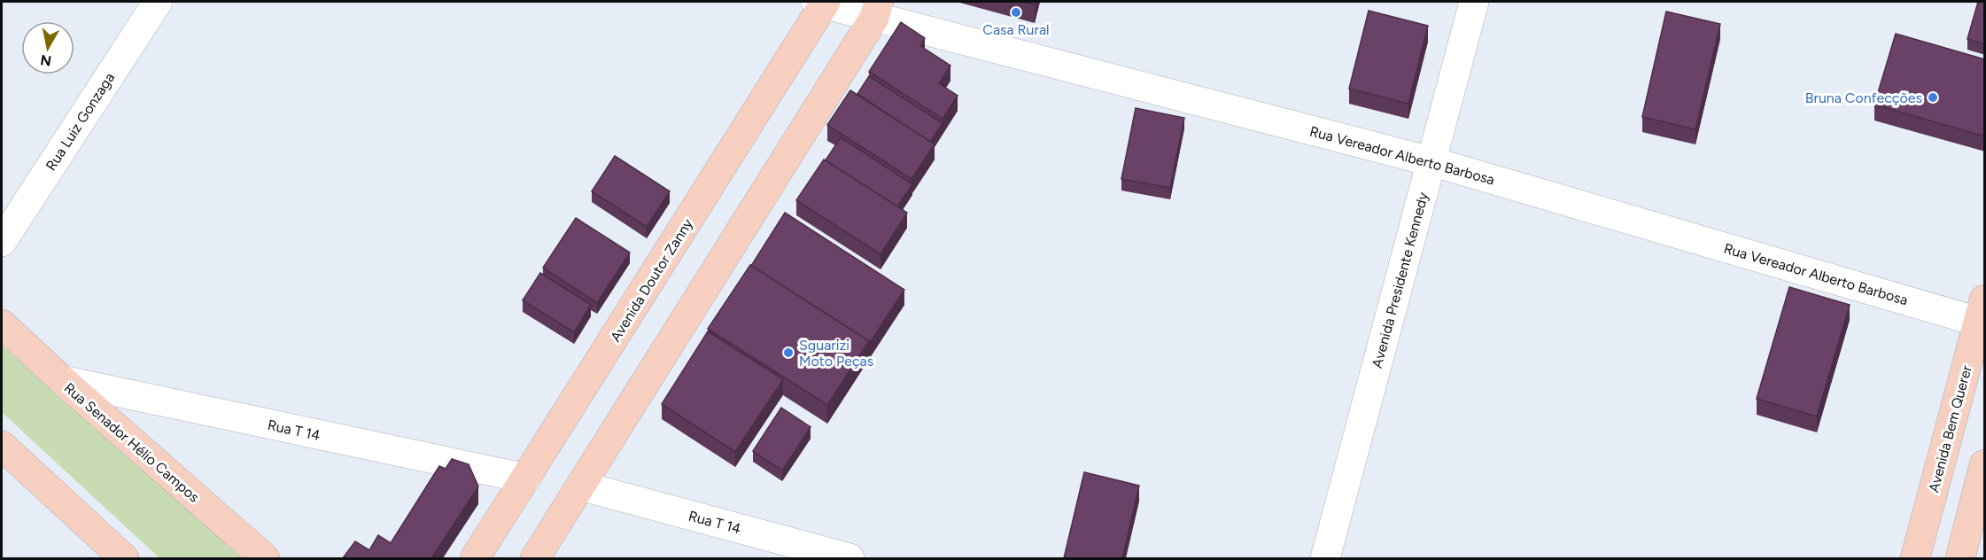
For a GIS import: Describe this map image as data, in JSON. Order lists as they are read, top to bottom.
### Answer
{
  "streets": {
    "street": [
      "Rua Luiz Gonzaga",
      "Rua Vereador Alberto Barbosa",
      "Avenida Doutor Zanny",
      "Avenida Presidente Kennedy",
      "Avenida Bem Querer",
      "Rua T 14",
      "Rua Senador Hélio Campos"
    ]
  },
  "crossings": [
    ["Rua Vereador Alberto Barbosa", "Avenida Doutor Zanny"],
    ["Rua Vereador Alberto Barbosa", "Avenida Presidente Kennedy"],
    ["Rua Vereador Alberto Barbosa", "Avenida Bem Querer"],
    ["Avenida Doutor Zanny", "Rua T 14"],
    ["Rua T 14", "Rua Senador Hélio Campos"]
  ],
  "places": ["Casa Rural", "Bruna Confecções", "Sguarizi Moto Peças"],
  "north": "bottom"
}
